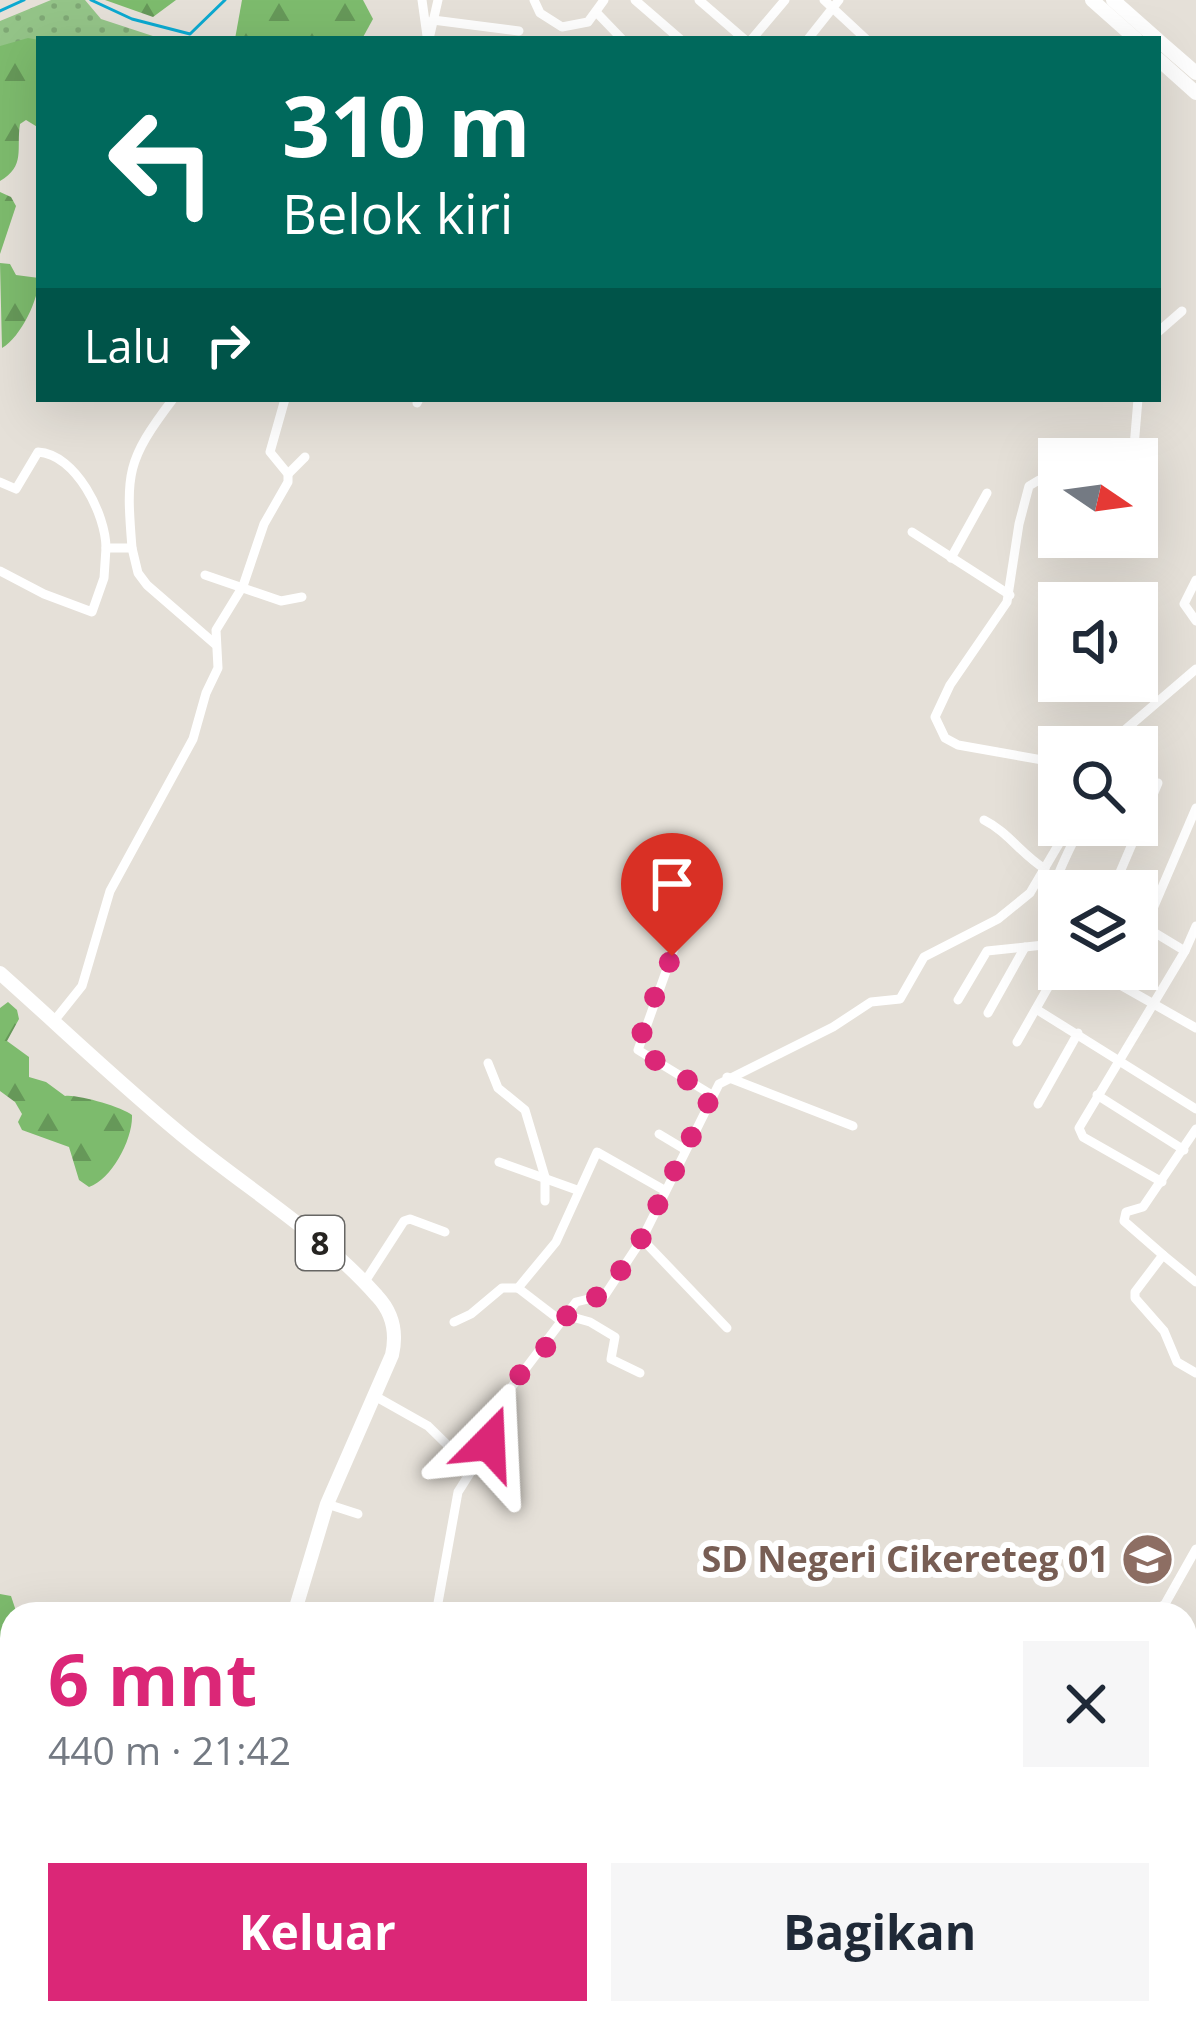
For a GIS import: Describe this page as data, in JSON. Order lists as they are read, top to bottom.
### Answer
{
  "streets": {
    "highway": ["8"]
  },
  "places": {
    "school or university": ["SD Negeri Cikereteg 01"]
  },
  "north": "right",
  "page": {
    "turn": ["310 m", "Belok kiri"],
    "then": "Lalu",
    "heading": ["6 mnt", "440 m · 21:42"],
    "buttons": ["Keluar", "Bagikan"]
  }
}
